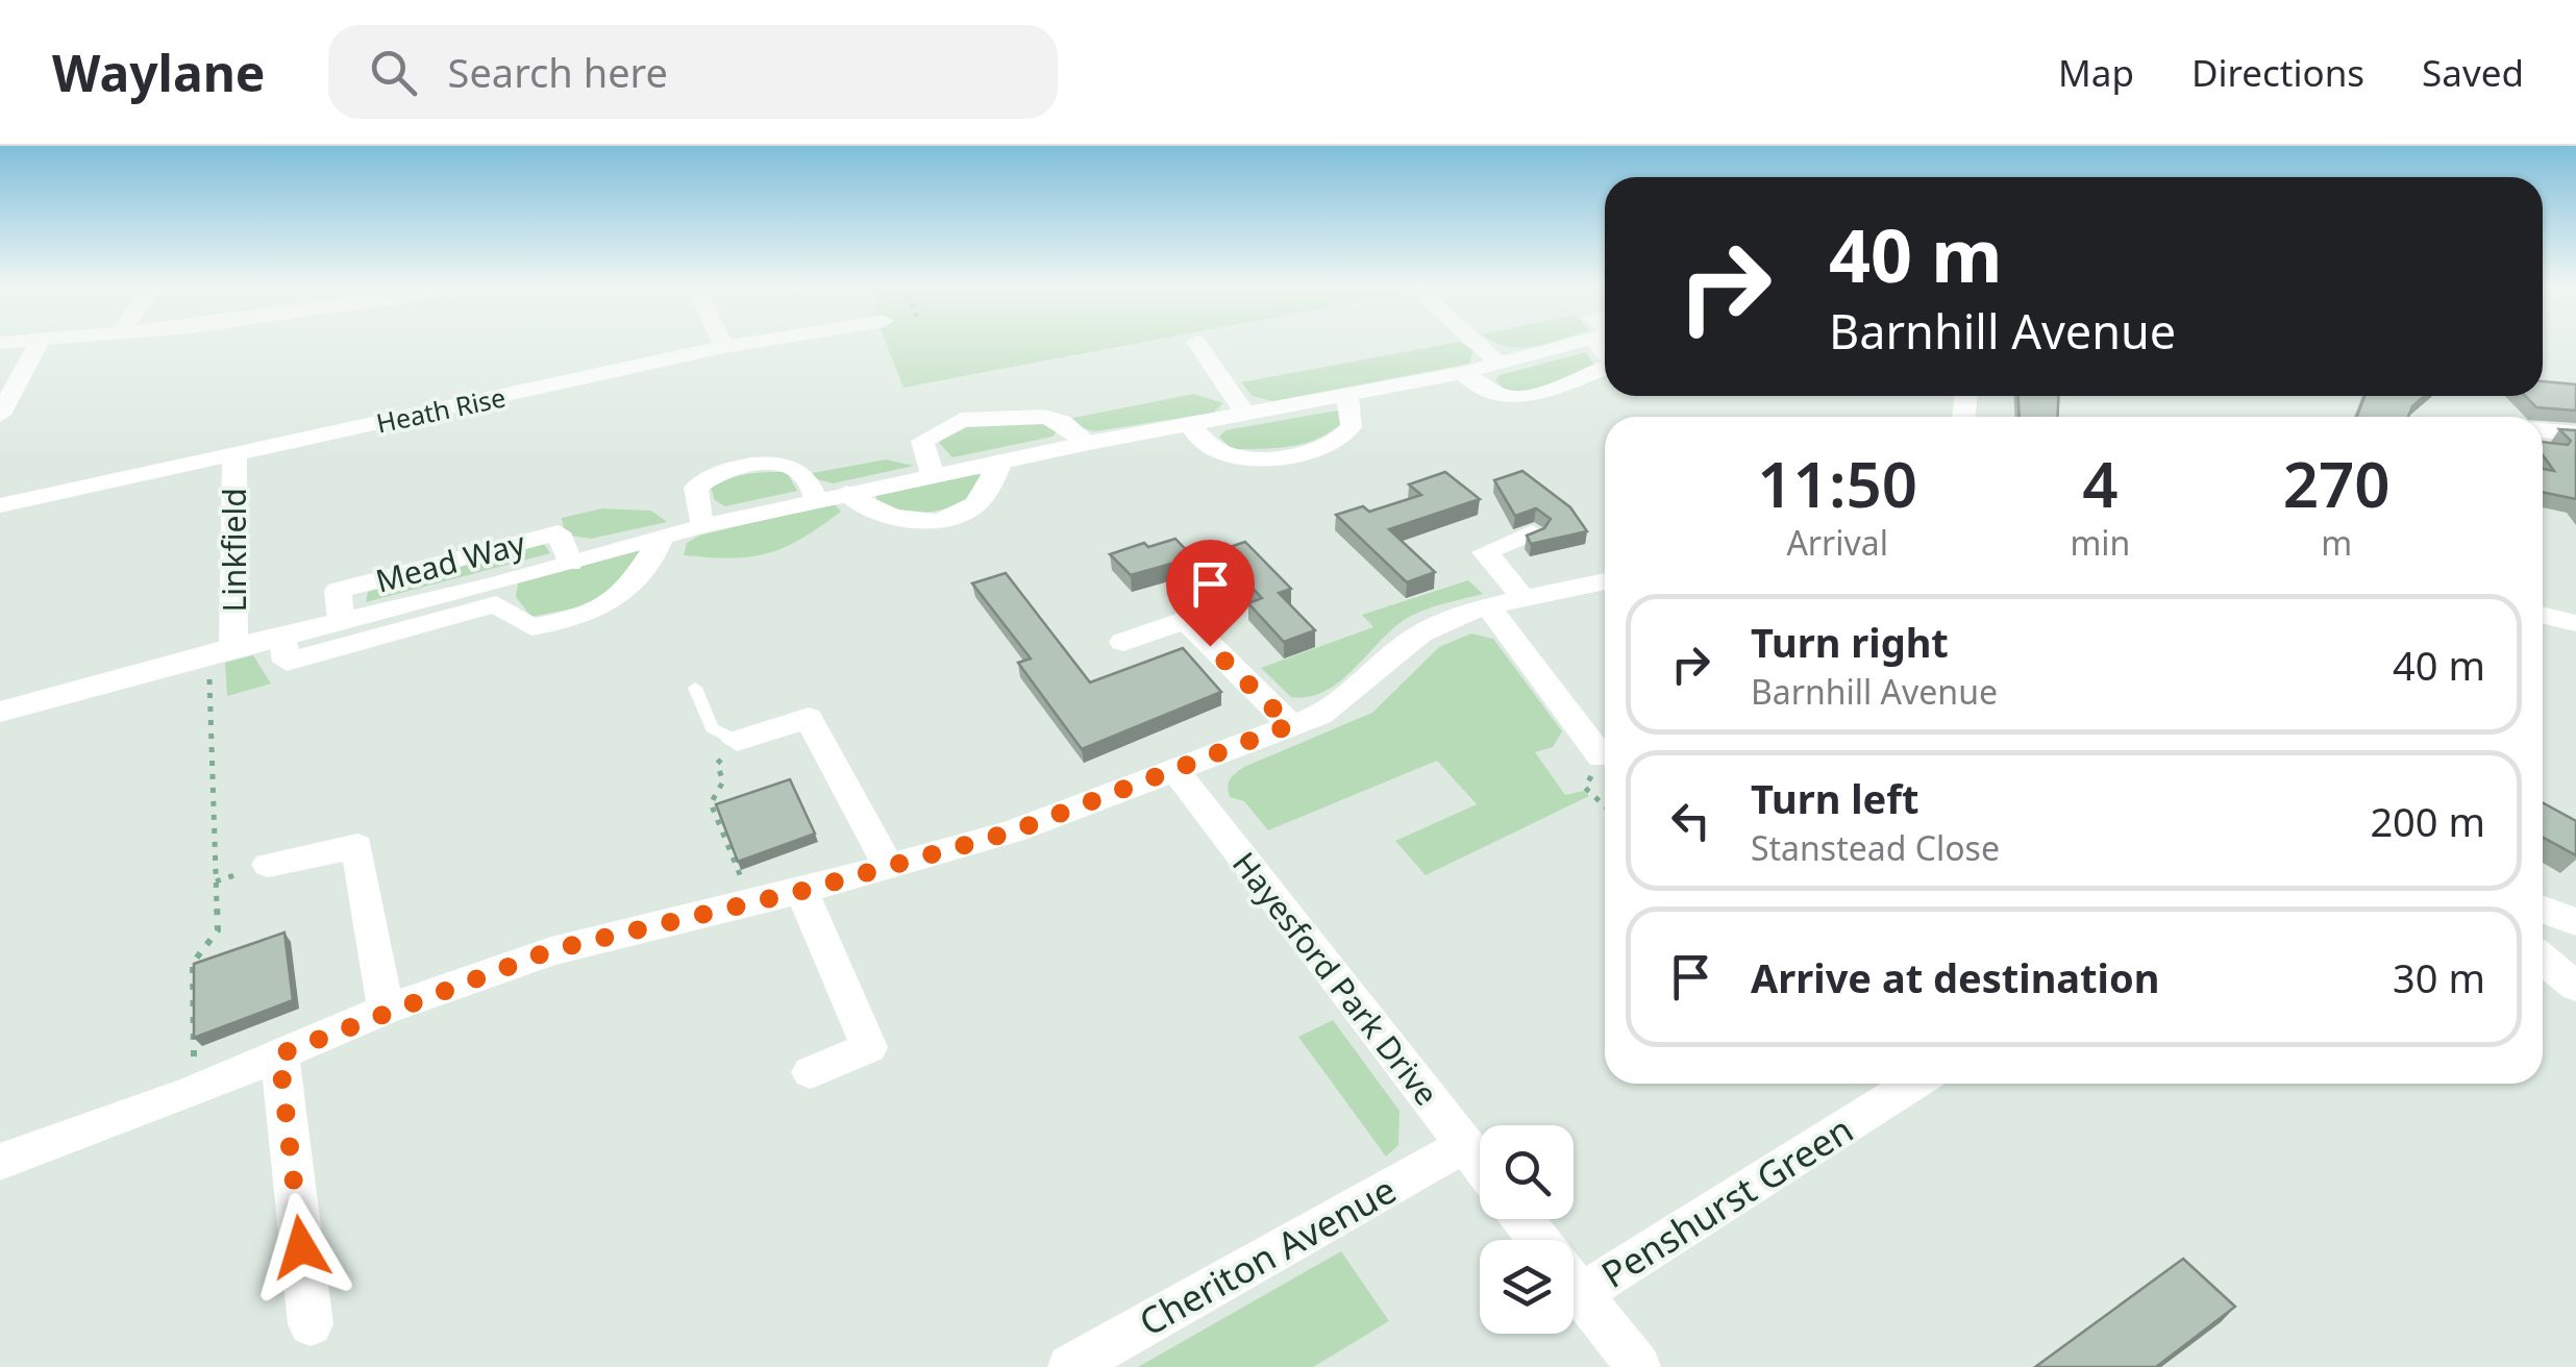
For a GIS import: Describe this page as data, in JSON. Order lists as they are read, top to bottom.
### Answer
{
  "streets": {
    "street": [
      "Heath Rise",
      "Linkfield",
      "Mead Way",
      "Hayesford Park Drive",
      "Penshurst Green",
      "Cheriton Avenue"
    ]
  },
  "crossings": [
    ["Heath Rise", "Linkfield"],
    ["Linkfield", "Mead Way"],
    ["Hayesford Park Drive", "Cheriton Avenue"]
  ],
  "page": {
    "header": "Waylane",
    "search": "Search here",
    "nav": ["Map", "Directions", "Saved"],
    "turn": ["40 m", "Barnhill Avenue"],
    "eta": [
      "11:50",
      "Arrival",
      "4",
      "min",
      "270",
      "m"
    ],
    "list": [
      {
        "name": "Turn right",
        "note": "Barnhill Avenue",
        "value": "40 m"
      },
      {
        "name": "Turn left",
        "note": "Stanstead Close",
        "value": "200 m"
      },
      {
        "name": "Arrive at destination",
        "value": "30 m"
      }
    ]
  }
}
